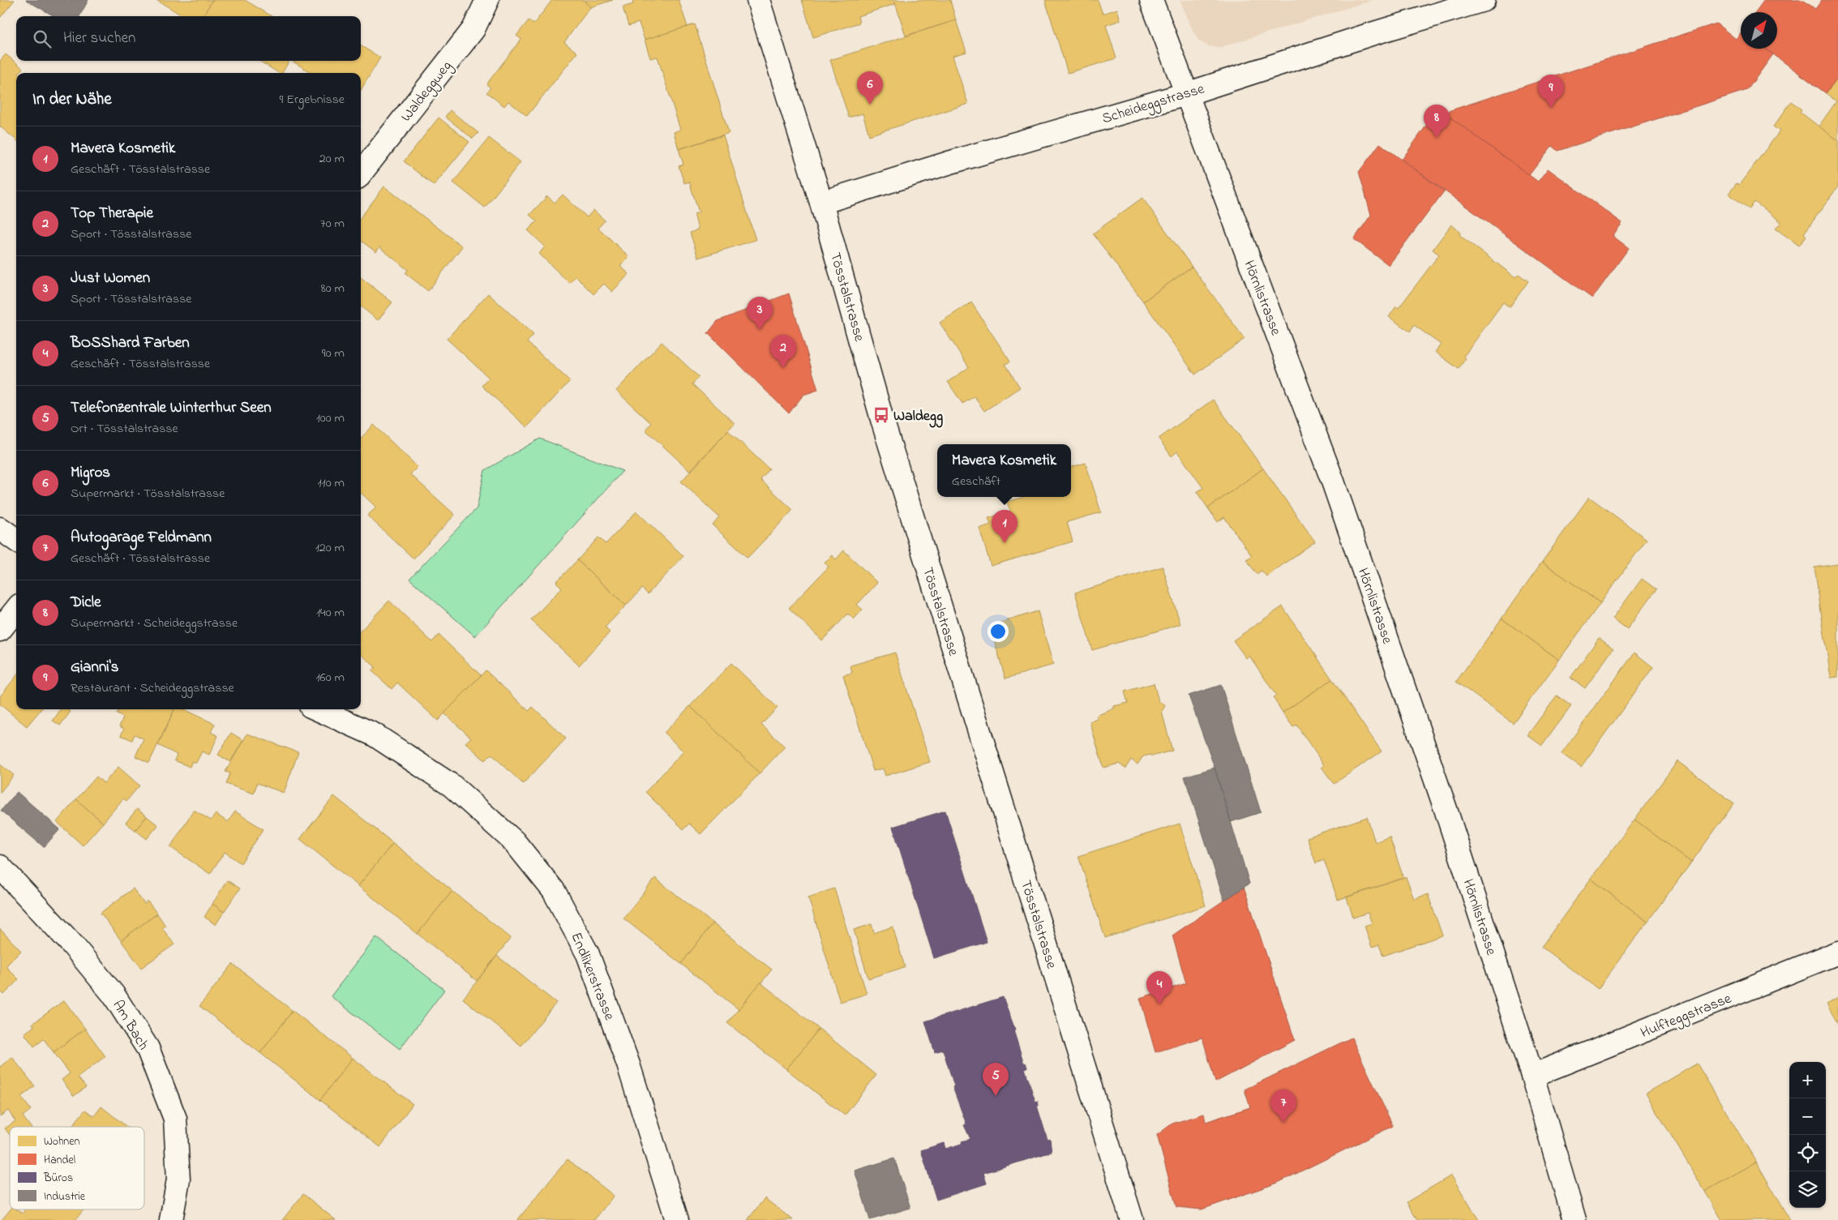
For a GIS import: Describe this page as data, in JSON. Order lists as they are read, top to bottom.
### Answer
{
  "streets": {
    "street": [
      "Waldeggweg",
      "Scheideggstrasse",
      "Tösstalstrasse",
      "Hörnlistrasse",
      "Endlikerstrasse",
      "Hulfteggstrasse",
      "Am Bach"
    ]
  },
  "crossings": [
    ["Scheideggstrasse", "Tösstalstrasse"],
    ["Scheideggstrasse", "Hörnlistrasse"],
    ["Hörnlistrasse", "Hulfteggstrasse"]
  ],
  "places": {
    "bus stop": ["Waldegg"]
  },
  "legend": [
    "Wohnen",
    "Handel",
    "Büros",
    "Industrie"
  ],
  "north": "top right",
  "page": {
    "search": "Hier suchen",
    "pins": [
      "6",
      "9",
      "8",
      "3",
      "2",
      "1",
      "4",
      "5",
      "7"
    ],
    "heading": ["In der Nähe", "9 Ergebnisse"],
    "list": [
      {
        "mark": "1",
        "name": "Mavera Kosmetik",
        "note": "Geschäft · Tösstalstrasse",
        "value": "20 m"
      },
      {
        "mark": "2",
        "name": "Top Therapie",
        "note": "Sport · Tösstalstrasse",
        "value": "70 m"
      },
      {
        "mark": "3",
        "name": "Just Women",
        "note": "Sport · Tösstalstrasse",
        "value": "80 m"
      },
      {
        "mark": "4",
        "name": "BOSShard Farben",
        "note": "Geschäft · Tösstalstrasse",
        "value": "90 m"
      },
      {
        "mark": "5",
        "name": "Telefonzentrale Winterthur Seen",
        "note": "Ort · Tösstalstrasse",
        "value": "100 m"
      },
      {
        "mark": "6",
        "name": "Migros",
        "note": "Supermarkt · Tösstalstrasse",
        "value": "110 m"
      },
      {
        "mark": "7",
        "name": "Autogarage Feldmann",
        "note": "Geschäft · Tösstalstrasse",
        "value": "120 m"
      },
      {
        "mark": "8",
        "name": "Dicle",
        "note": "Supermarkt · Scheideggstrasse",
        "value": "140 m"
      },
      {
        "mark": "9",
        "name": "Gianni's",
        "note": "Restaurant · Scheideggstrasse",
        "value": "160 m"
      }
    ],
    "popup": ["Mavera Kosmetik", "Geschäft"],
    "map_buttons": ["+", "−"]
  }
}
